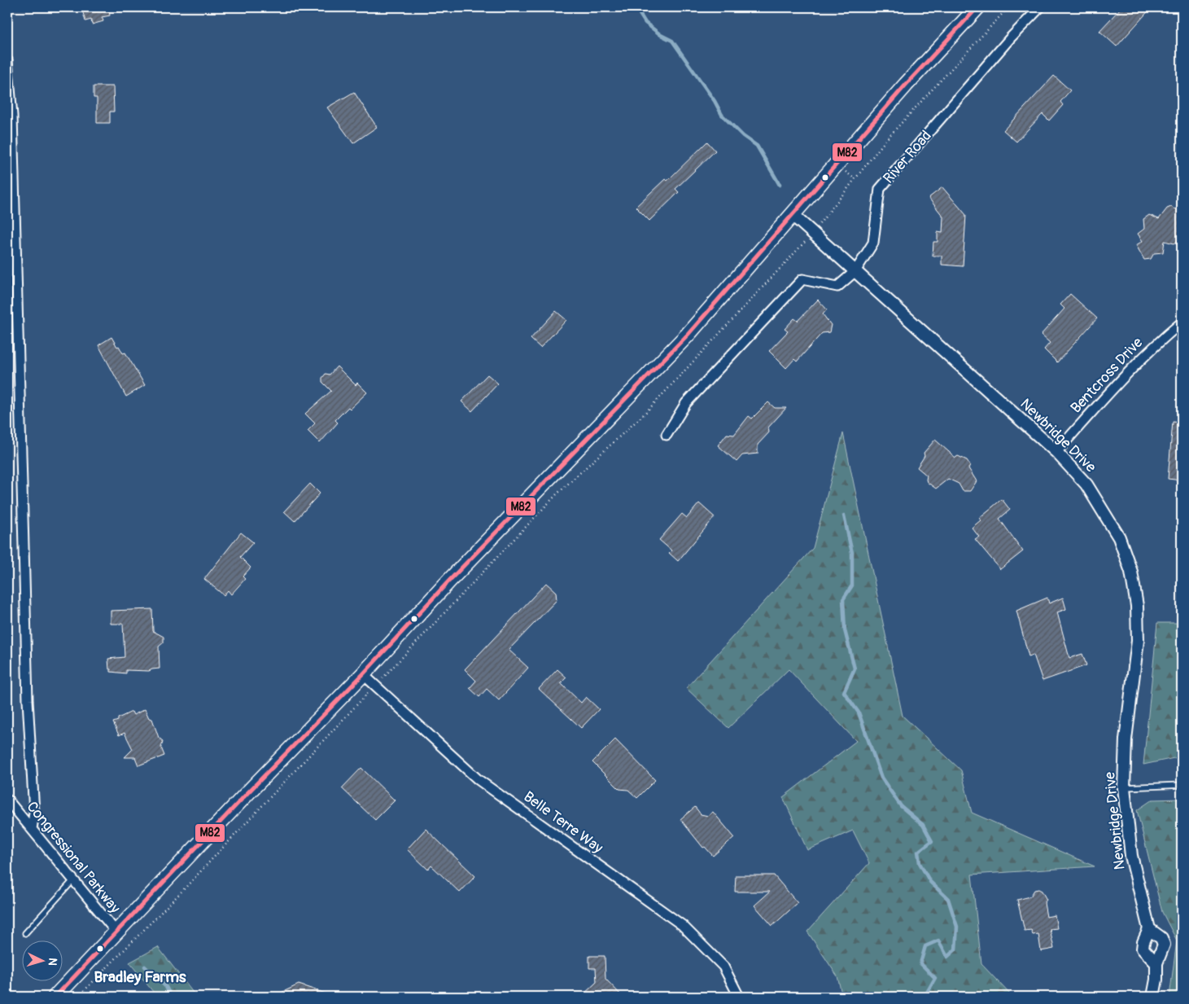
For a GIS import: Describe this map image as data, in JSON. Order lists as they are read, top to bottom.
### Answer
{
  "streets": {
    "street": [
      "River Road",
      "Bentcross Drive",
      "Newbridge Drive",
      "Belle Terre Way",
      "Congressional Parkway"
    ]
  },
  "crossings": [
    ["River Road", "Newbridge Drive"],
    ["Bentcross Drive", "Newbridge Drive"]
  ],
  "districts": ["Bradley Farms"],
  "lines": ["transit line M82"],
  "north": "right"
}
